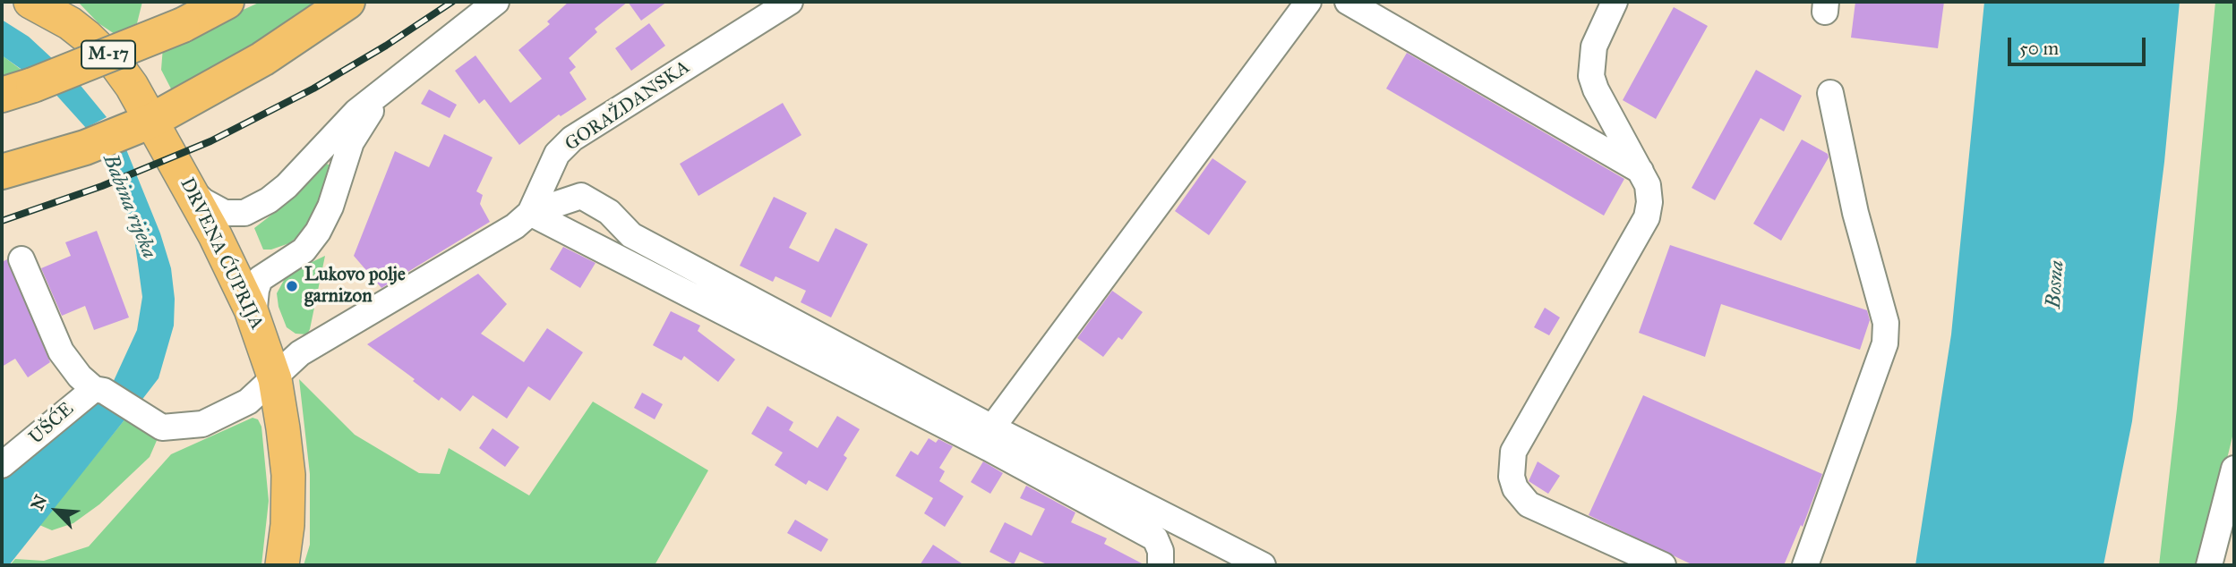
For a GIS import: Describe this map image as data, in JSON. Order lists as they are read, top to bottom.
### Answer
{
  "streets": {
    "highway": ["M-17"],
    "main road": ["DRVENA ĆUPRIJA"],
    "street": ["GORAŽDANSKA", "UŠĆE"]
  },
  "crossings": [
    ["GORAŽDANSKA", "DRVENA ĆUPRIJA"],
    ["GORAŽDANSKA", "UŠĆE"]
  ],
  "water": ["Babina rijeka", "Bosna"],
  "places": ["Lukovo polje garnizon"],
  "scale_bar": "50 m",
  "north": "top left"
}
